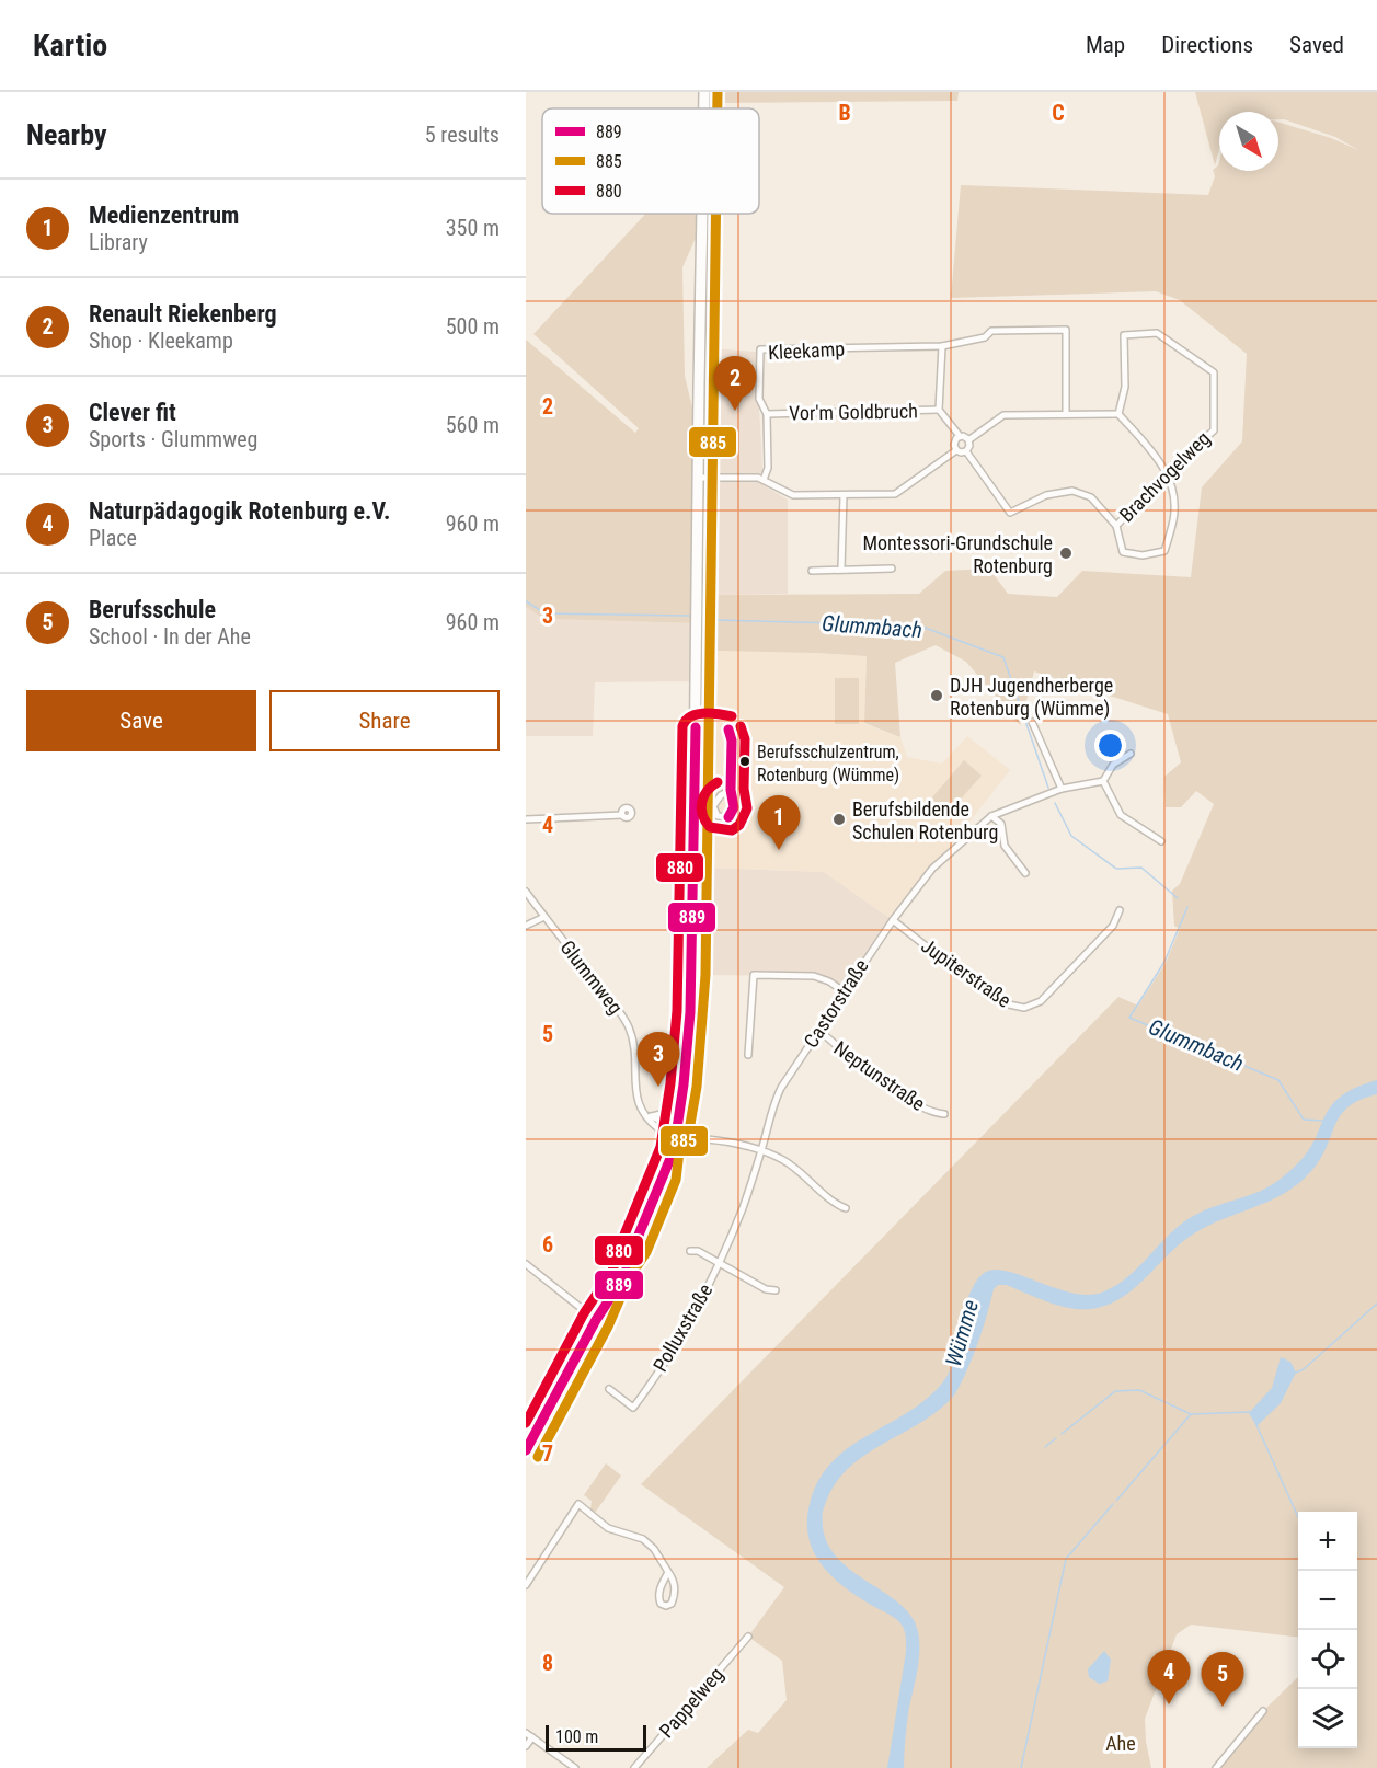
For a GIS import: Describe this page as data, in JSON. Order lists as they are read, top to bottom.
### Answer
{
  "streets": {
    "street": [
      "Kleekamp",
      "Vor'm Goldbruch",
      "Brachvogelweg",
      "Jupiterstraße",
      "Glummweg",
      "Castorstraße",
      "Neptunstraße",
      "Polluxstraße",
      "Pappelweg"
    ]
  },
  "crossings": [
    ["Kleekamp", "Vor'm Goldbruch"],
    ["Jupiterstraße", "Castorstraße"],
    ["Castorstraße", "Neptunstraße"],
    ["Castorstraße", "Polluxstraße"]
  ],
  "water": ["Glummbach", "Wümme"],
  "parks": ["Ahe"],
  "places": [
    "Montessori-Grundschule Rotenburg",
    "DJH Jugendherberge Rotenburg (Wümme)",
    "Berufsschulzentrum, Rotenburg (Wümme)",
    "Berufsbildende Schulen Rotenburg"
  ],
  "lines": ["transit line 885", "transit line 880", "transit line 889"],
  "legend": ["889", "885", "880"],
  "scale_bar": "100 m",
  "north": "bottom right",
  "page": {
    "header": "Kartio",
    "nav": ["Map", "Directions", "Saved"],
    "heading": ["Nearby", "5 results"],
    "list": [
      {
        "mark": "1",
        "name": "Medienzentrum",
        "note": "Library",
        "value": "350 m"
      },
      {
        "mark": "2",
        "name": "Renault Riekenberg",
        "note": "Shop · Kleekamp",
        "value": "500 m"
      },
      {
        "mark": "3",
        "name": "Clever fit",
        "note": "Sports · Glummweg",
        "value": "560 m"
      },
      {
        "mark": "4",
        "name": "Naturpädagogik Rotenburg e.V.",
        "note": "Place",
        "value": "960 m"
      },
      {
        "mark": "5",
        "name": "Berufsschule",
        "note": "School · In der Ahe",
        "value": "960 m"
      }
    ],
    "pins": [
      "2",
      "1",
      "3",
      "4",
      "5"
    ],
    "buttons": ["Save", "Share"],
    "map_buttons": ["+", "−"],
    "scale": "100 m"
  },
  "grid": {
    "columns": ["B", "C"],
    "rows": [
      "2",
      "3",
      "4",
      "5",
      "6",
      "7",
      "8"
    ]
  }
}
